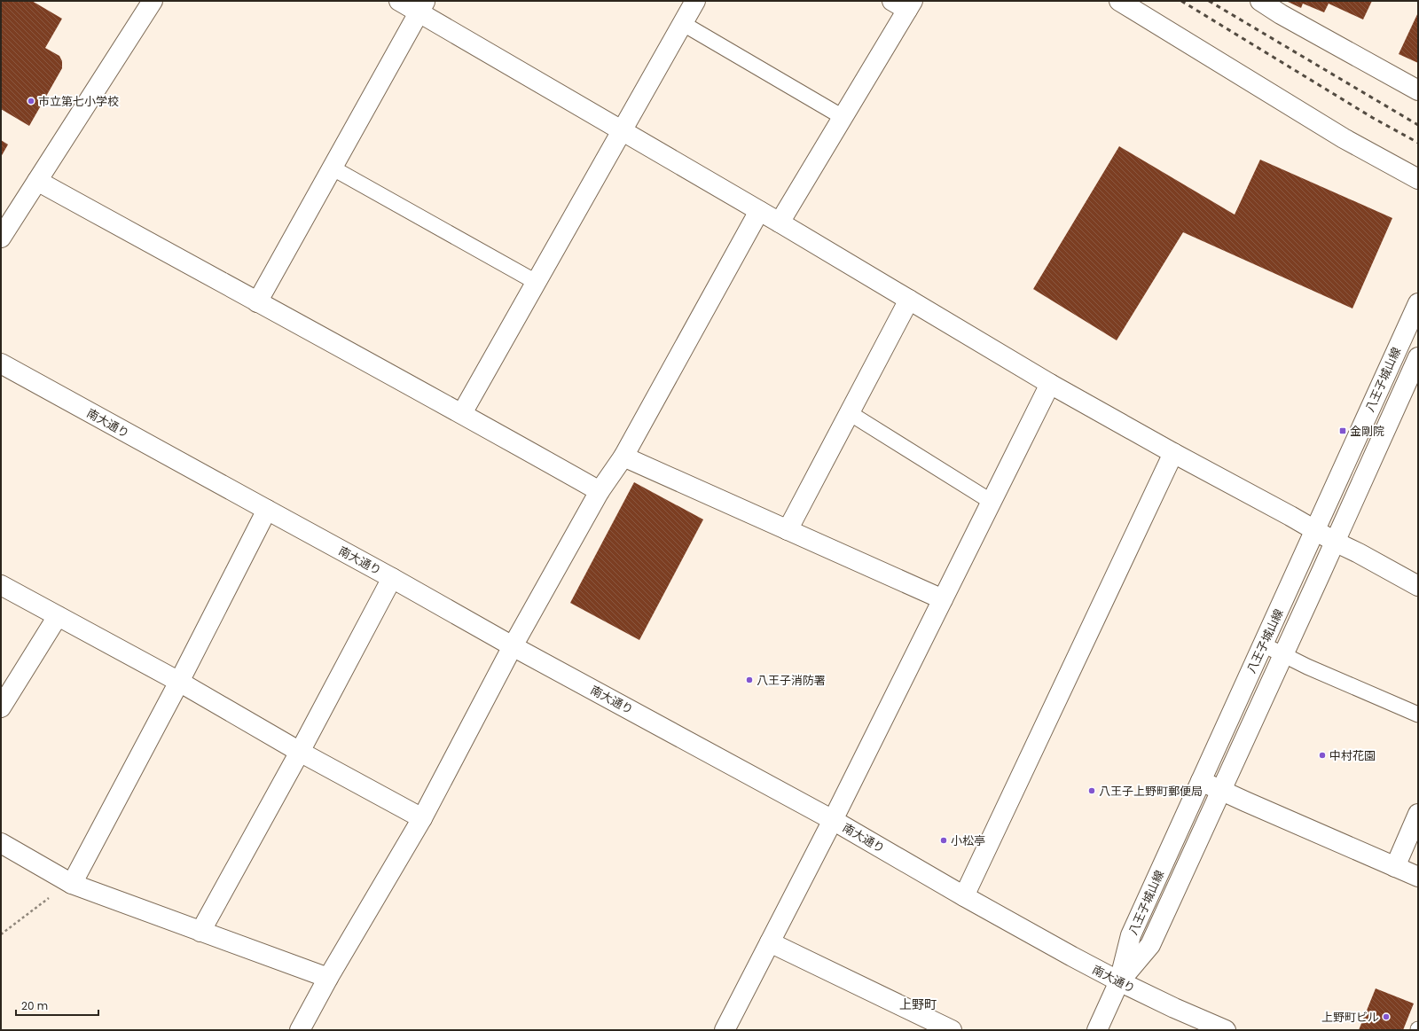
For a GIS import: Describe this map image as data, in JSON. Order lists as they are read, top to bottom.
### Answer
{
  "streets": {
    "street": ["八王子城山線", "南大通り"]
  },
  "crossings": [
    ["八王子城山線", "南大通り"]
  ],
  "districts": ["上野町"],
  "places": {
    "other": [
      "市立第七小学校",
      "八王子消防署",
      "中村花園",
      "八王子上野町郵便局",
      "小松亭",
      "上野町ビル"
    ],
    "transit": ["金剛院"]
  },
  "scale_bar": "20 m"
}
